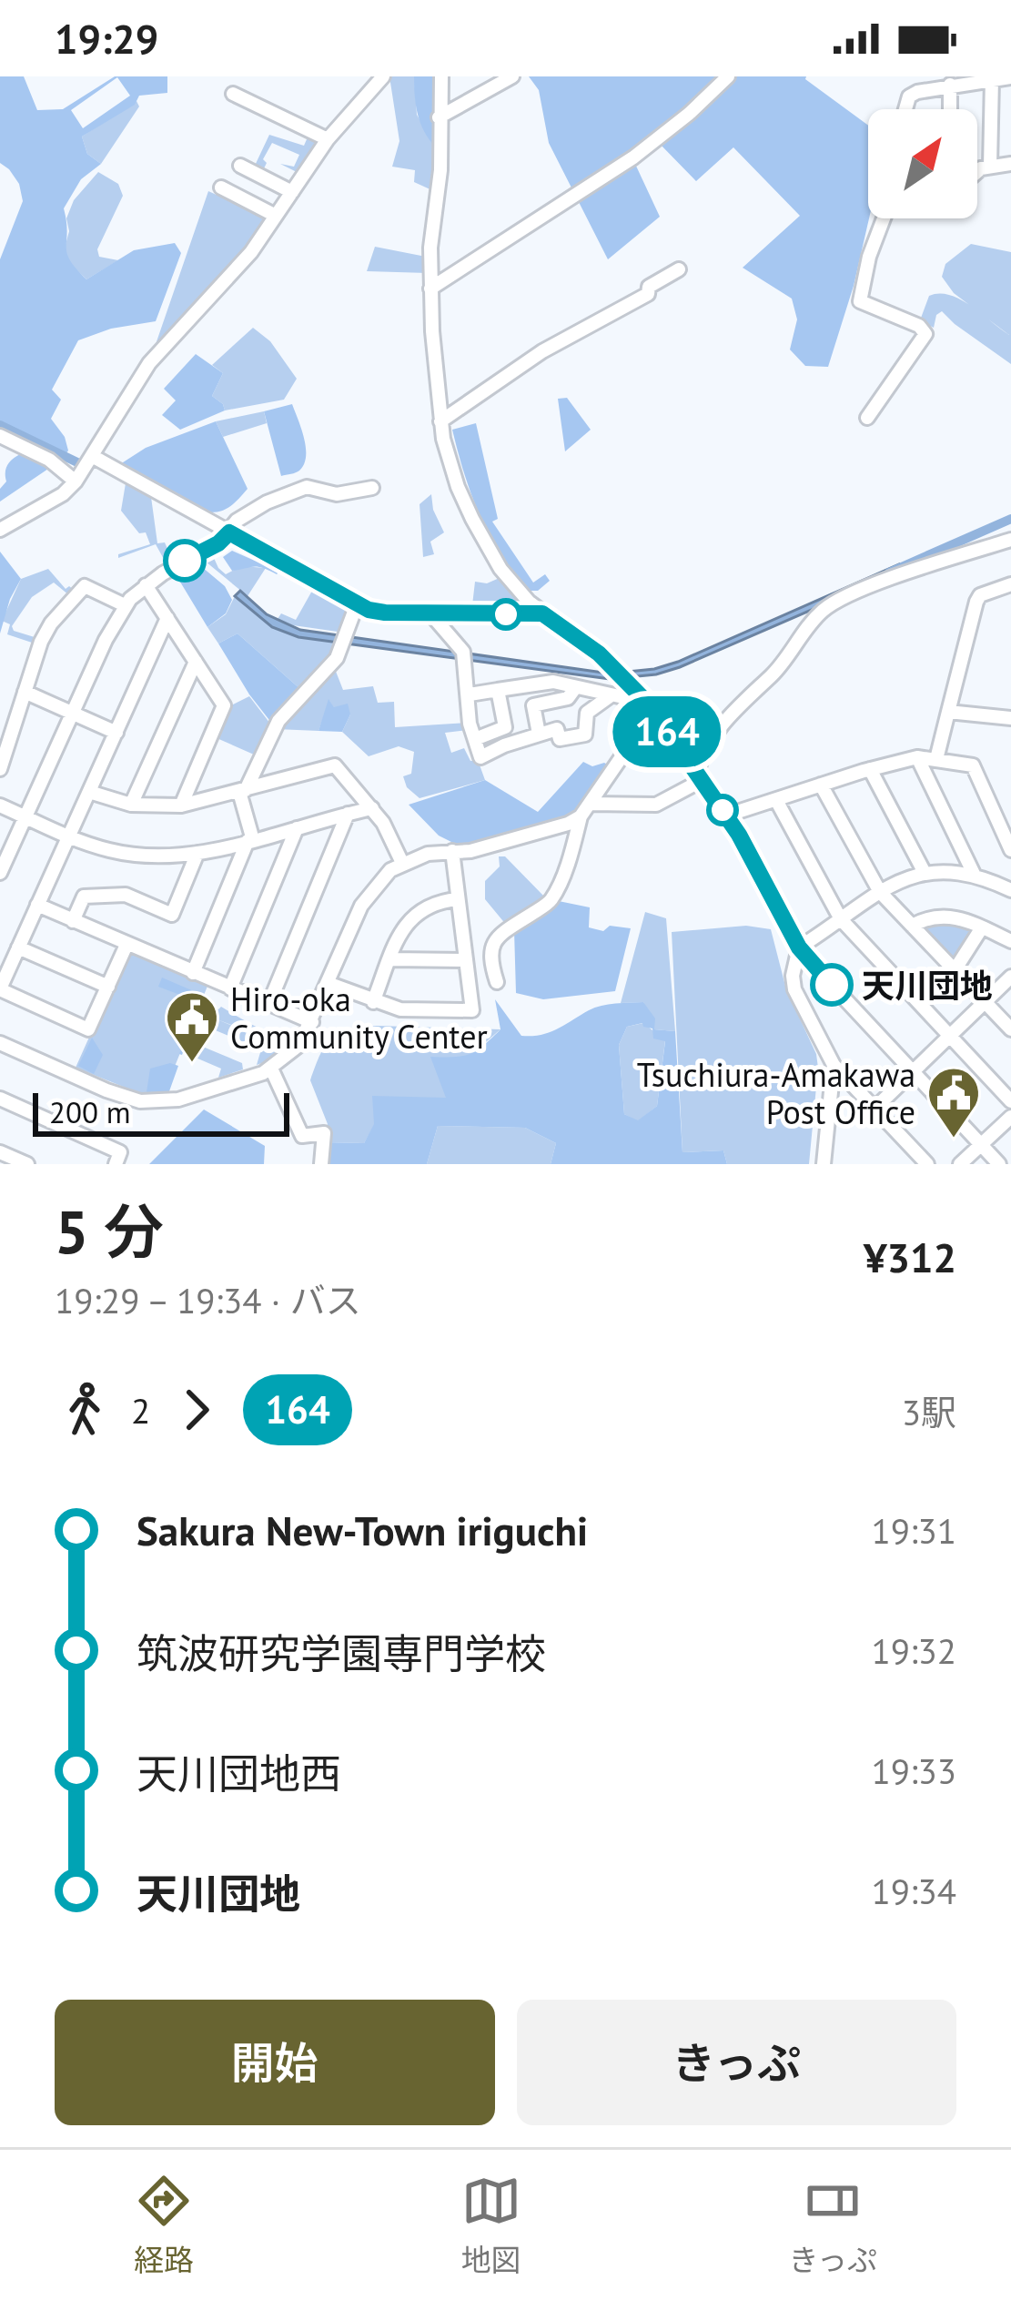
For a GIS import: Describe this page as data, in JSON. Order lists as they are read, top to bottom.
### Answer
{
  "places": {
    "other": ["天川団地"],
    "public building": ["Hiro-oka Community Center", "Tsuchiura-Amakawa Post Office"]
  },
  "lines": ["bus line 164"],
  "scale_bar": "200 m",
  "north": "top right",
  "page": {
    "status": "19:29",
    "on_map": "164",
    "scale": "200 m",
    "heading": ["5 分", "19:29 – 19:34 · バス", "¥312"],
    "legs": ["2", "164", "3駅"],
    "list": [
      {
        "name": "Sakura New-Town iriguchi",
        "value": "19:31"
      },
      {
        "name": "筑波研究学園専門学校",
        "value": "19:32"
      },
      {
        "name": "天川団地西",
        "value": "19:33"
      },
      {
        "name": "天川団地",
        "value": "19:34"
      }
    ],
    "buttons": ["開始", "きっぷ"],
    "tabs": ["経路", "地図", "きっぷ"]
  }
}
